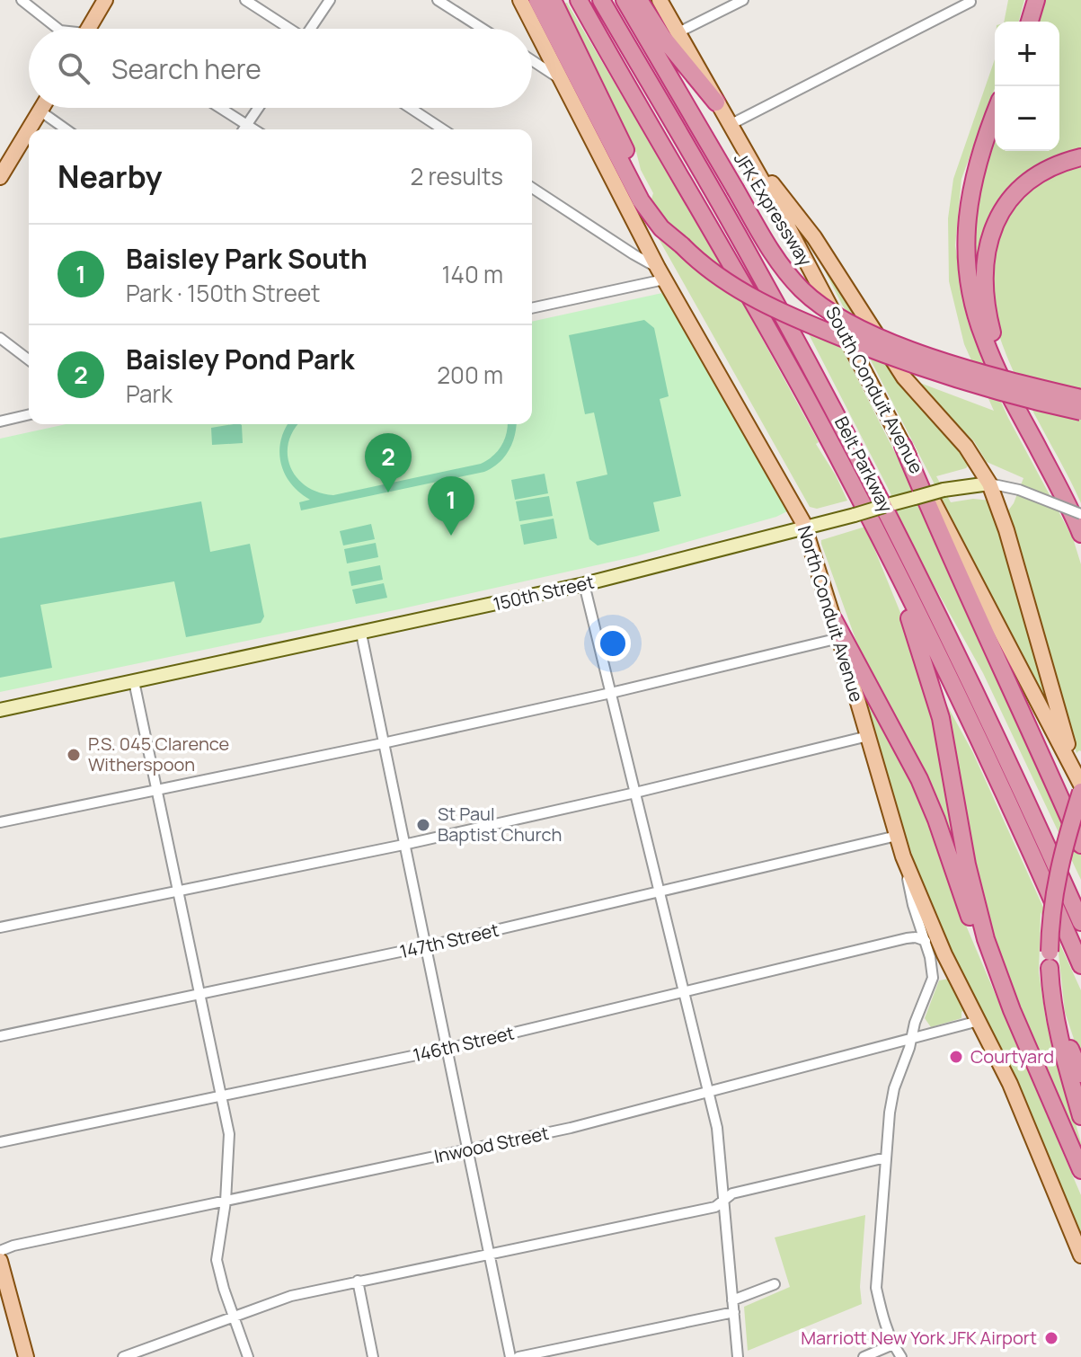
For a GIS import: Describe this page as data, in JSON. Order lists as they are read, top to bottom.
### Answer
{
  "streets": {
    "highway": ["JFK Expressway", "Belt Parkway"],
    "main road": ["South Conduit Avenue", "150th Street", "North Conduit Avenue"],
    "street": ["147th Street", "146th Street", "Inwood Street"]
  },
  "crossings": [
    ["150th Street", "North Conduit Avenue"],
    ["North Conduit Avenue", "147th Street"],
    ["North Conduit Avenue", "Inwood Street"]
  ],
  "places": [
    "P.S. 045 Clarence Witherspoon",
    "St Paul Baptist Church",
    "Courtyard",
    "Marriott New York JFK Airport"
  ],
  "page": {
    "map_buttons": ["+", "−"],
    "search": "Search here",
    "heading": ["Nearby", "2 results"],
    "list": [
      {
        "mark": "1",
        "name": "Baisley Park South",
        "note": "Park · 150th Street",
        "value": "140 m"
      },
      {
        "mark": "2",
        "name": "Baisley Pond Park",
        "note": "Park",
        "value": "200 m"
      }
    ],
    "pins": ["2", "1"]
  }
}
